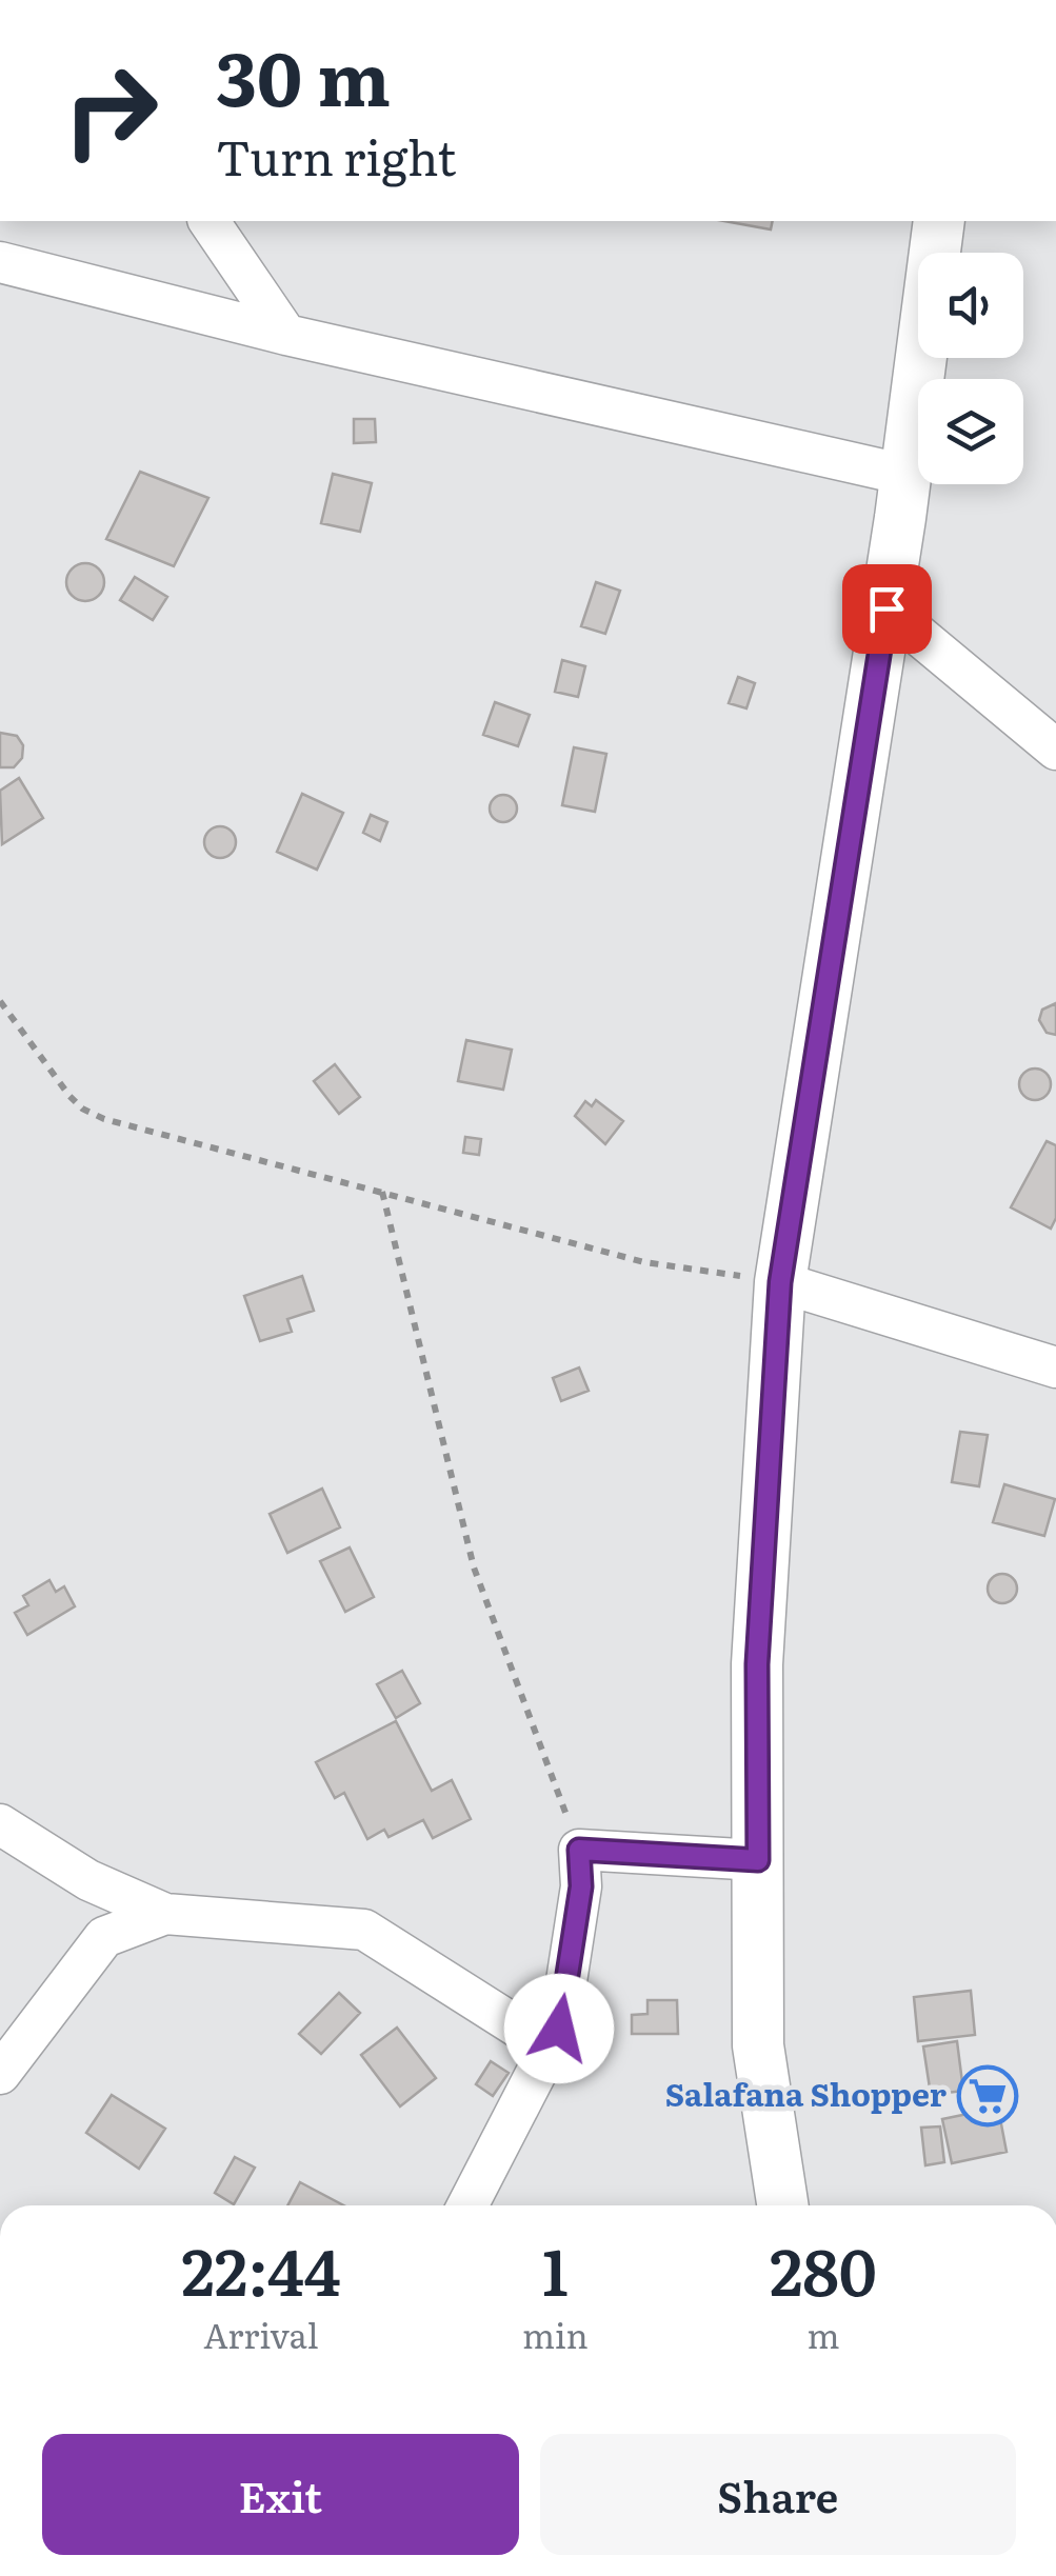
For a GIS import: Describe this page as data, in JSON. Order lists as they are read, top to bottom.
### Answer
{
  "places": {
    "supermarket": ["Salafana Shopper"]
  },
  "page": {
    "turn": ["30 m", "Turn right"],
    "eta": [
      "22:44",
      "Arrival",
      "1",
      "min",
      "280",
      "m"
    ],
    "buttons": ["Exit", "Share"]
  }
}
